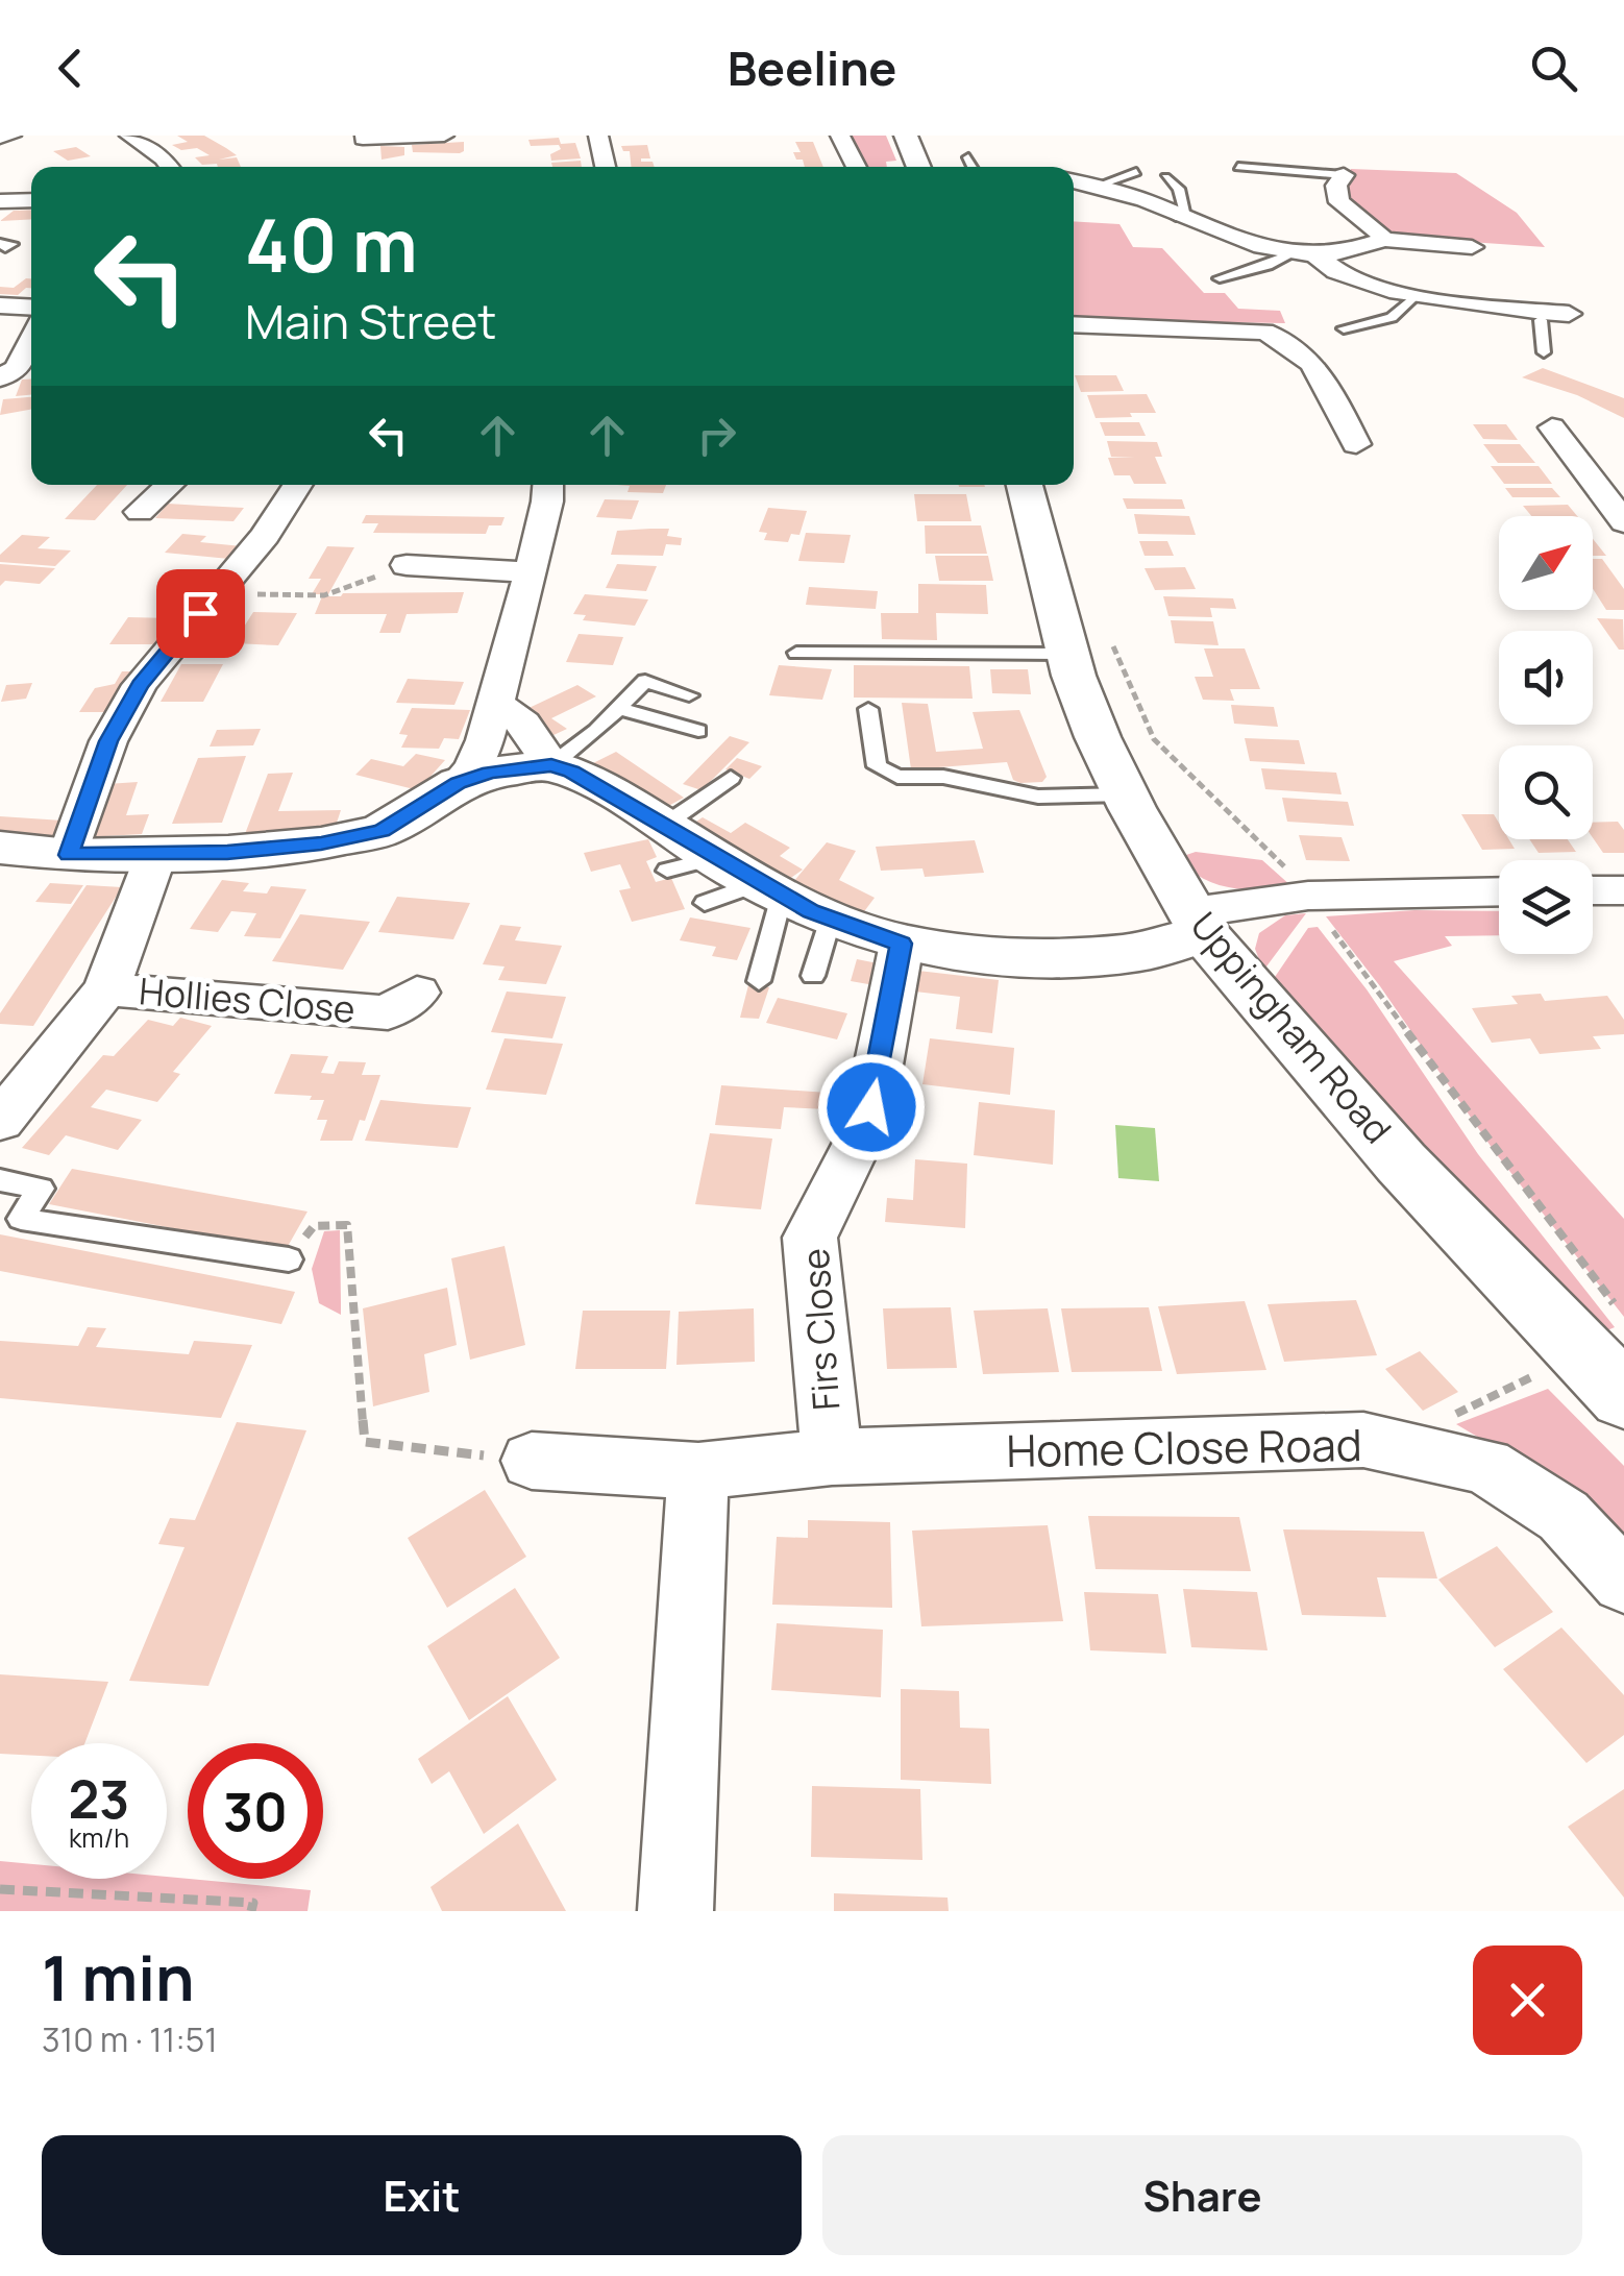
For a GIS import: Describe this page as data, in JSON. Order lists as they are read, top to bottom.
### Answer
{
  "streets": {
    "main road": ["Uppingham Road"],
    "street": ["Hollies Close", "Firs Close", "Home Close Road"]
  },
  "crossings": [
    ["Firs Close", "Home Close Road"]
  ],
  "north": "top right",
  "page": {
    "header": "Beeline",
    "turn": ["40 m", "Main Street"],
    "speed": "23 km/h",
    "limit": "30",
    "heading": ["1 min", "310 m · 11:51"],
    "buttons": ["Exit", "Share"]
  }
}
